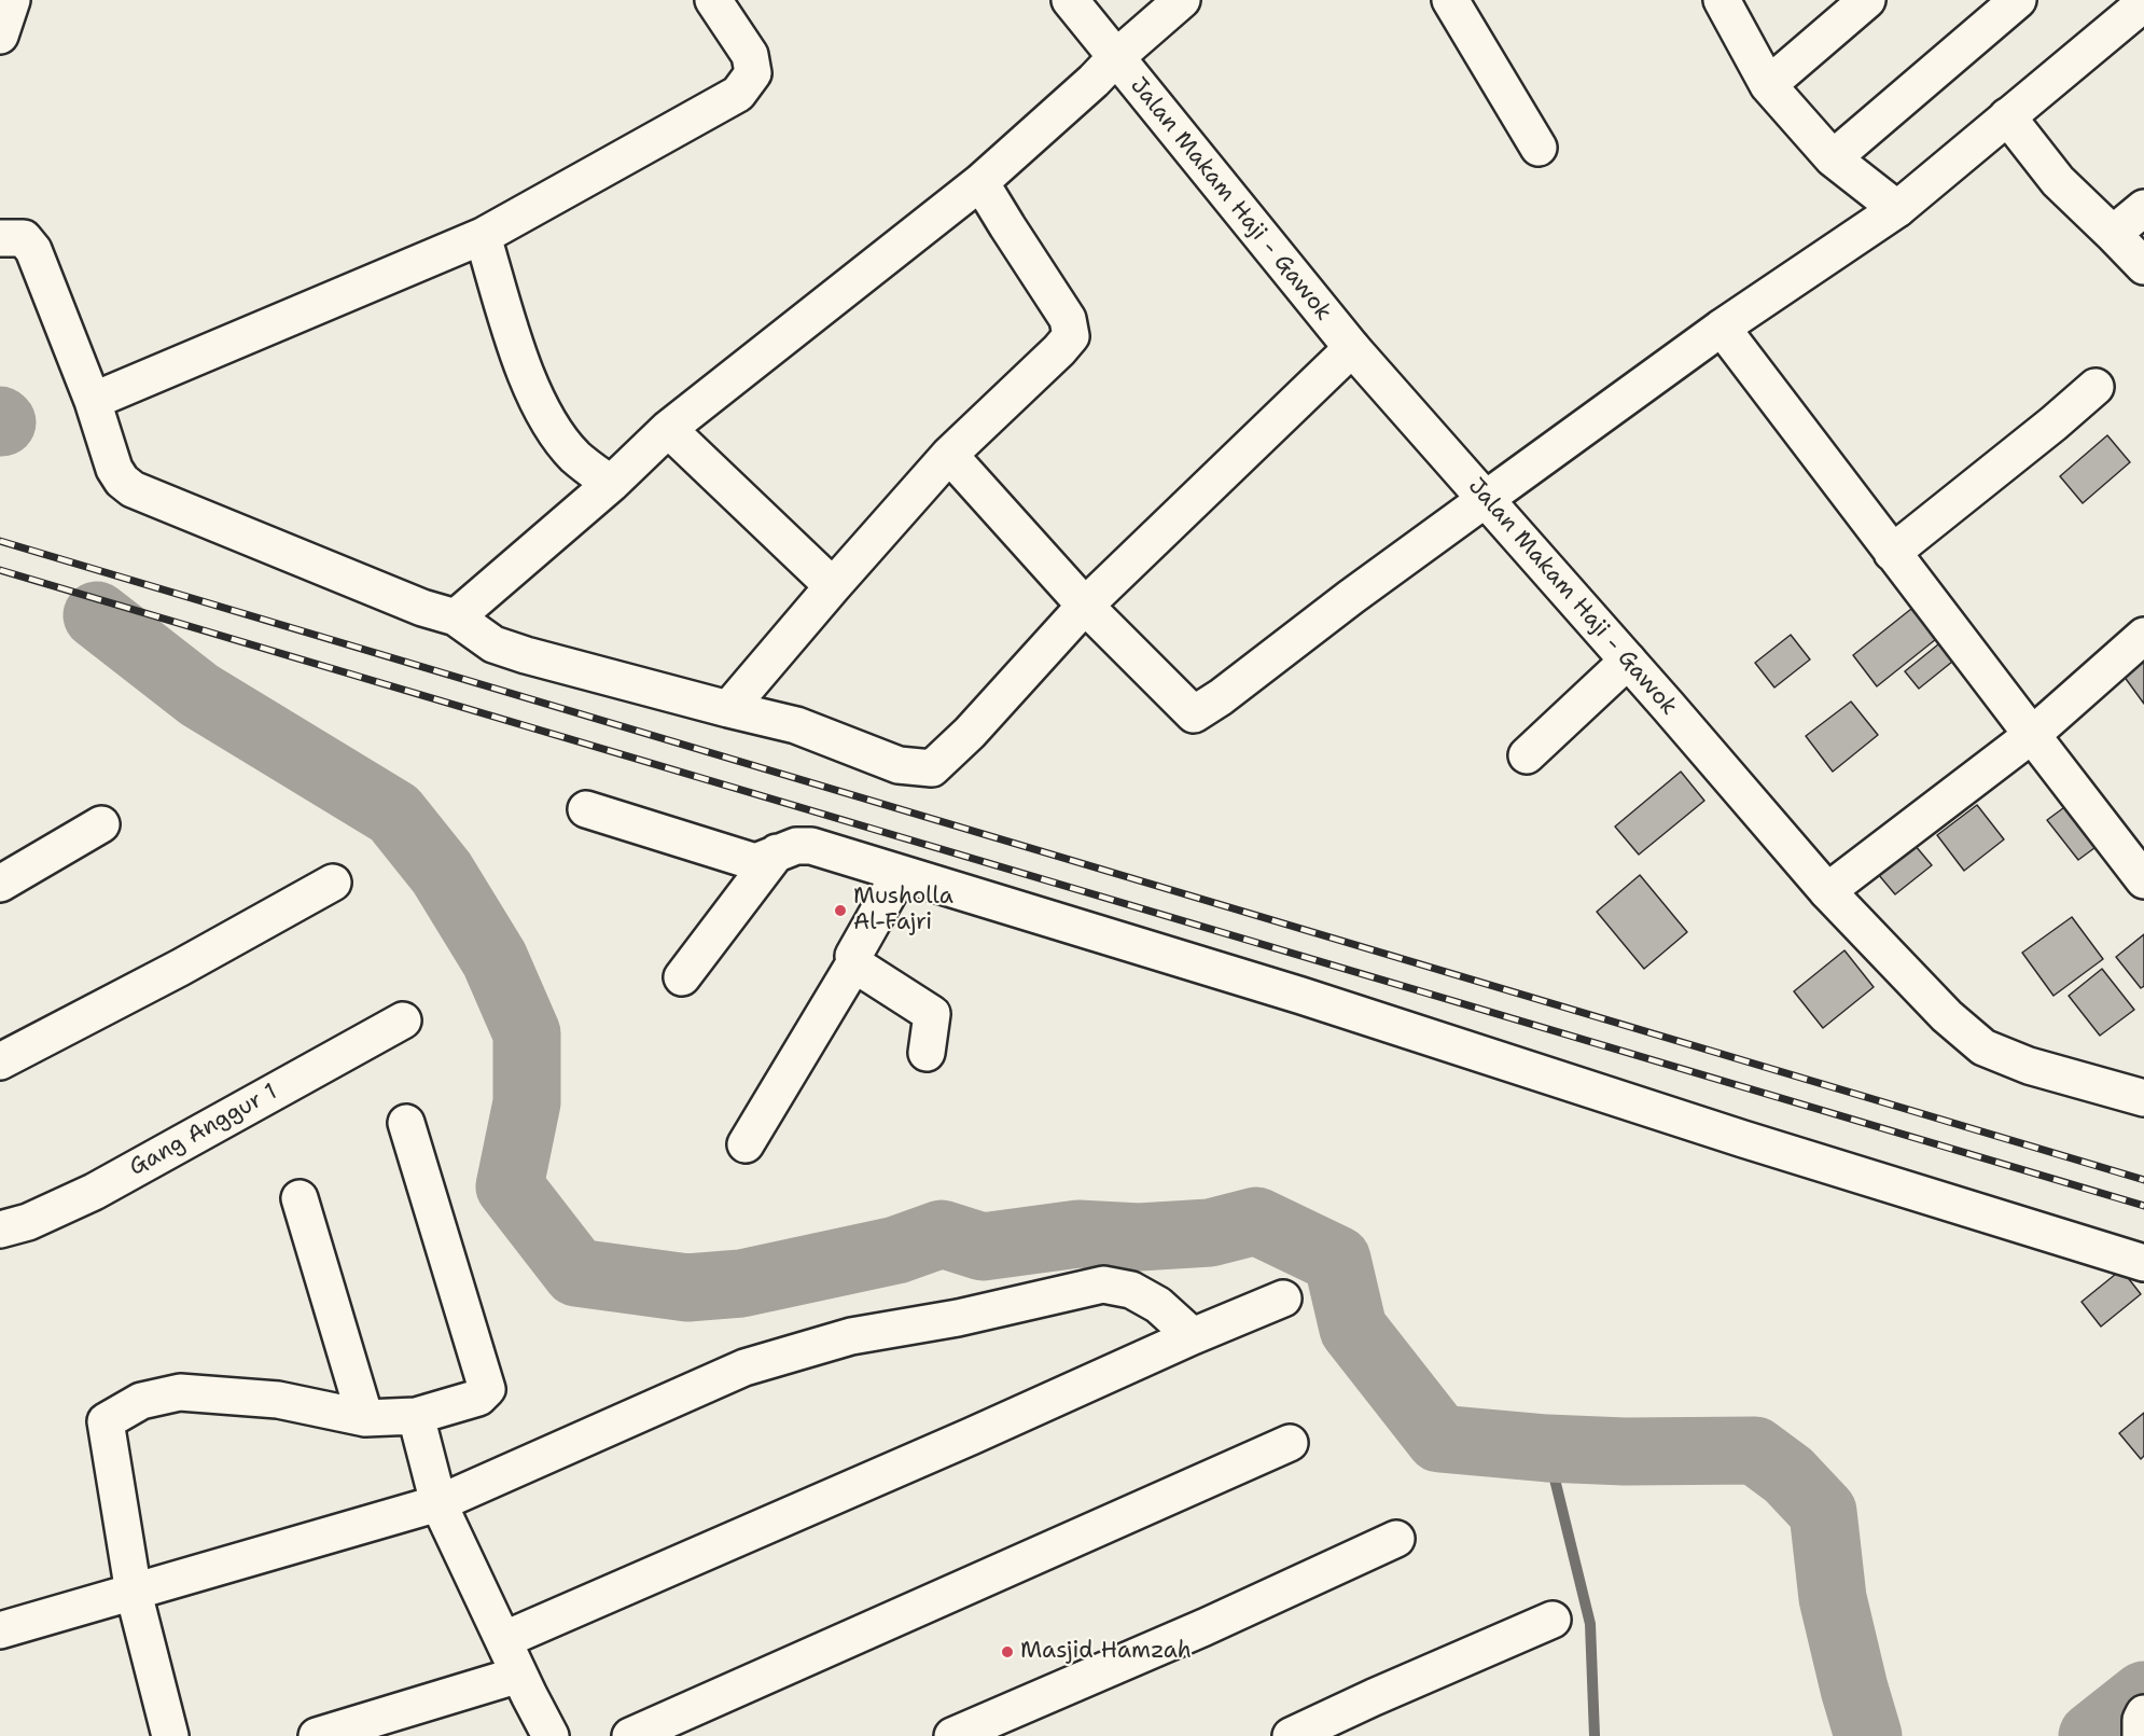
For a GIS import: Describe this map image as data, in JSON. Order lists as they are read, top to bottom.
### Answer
{
  "streets": {
    "street": ["Jalan Makam Haji - Gawok", "Gang Anggur 1"]
  },
  "places": ["Musholla Al-Fajri", "Masjid Hamzah"]
}
